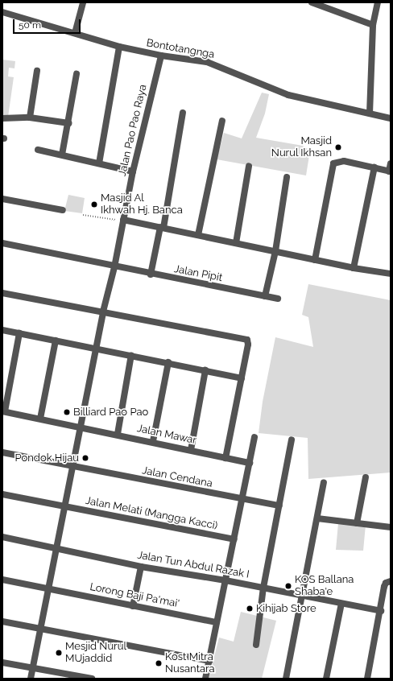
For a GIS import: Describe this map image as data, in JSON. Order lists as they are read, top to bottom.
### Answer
{
  "streets": {
    "street": [
      "Bontotangnga",
      "Jalan Pao Pao Raya",
      "Jalan Pipit",
      "Jalan Mawar",
      "Jalan Cendana",
      "Jalan Melati (Mangga Kacci)",
      "Jalan Tun Abdul Razak I",
      "Lorong Baji Pa'mai'"
    ]
  },
  "crossings": [
    ["Bontotangnga", "Jalan Pao Pao Raya"],
    ["Jalan Pao Pao Raya", "Jalan Pipit"],
    ["Jalan Pao Pao Raya", "Jalan Mawar"],
    ["Jalan Pao Pao Raya", "Jalan Cendana"],
    ["Jalan Pao Pao Raya", "Jalan Melati (Mangga Kacci)"],
    ["Jalan Pao Pao Raya", "Jalan Tun Abdul Razak I"],
    ["Jalan Pao Pao Raya", "Lorong Baji Pa'mai'"]
  ],
  "places": [
    "Masjid Nurul Ikhsan",
    "Masjid Al Ikhwah Hj. Banca",
    "Billiard Pao Pao",
    "Pondok Hijau",
    "KOS Ballana Shaba'e",
    "Kihijab Store",
    "Mesjid Nurul MUjaddid",
    "Kost Mitra Nusantara"
  ],
  "scale_bar": "50 m"
}
